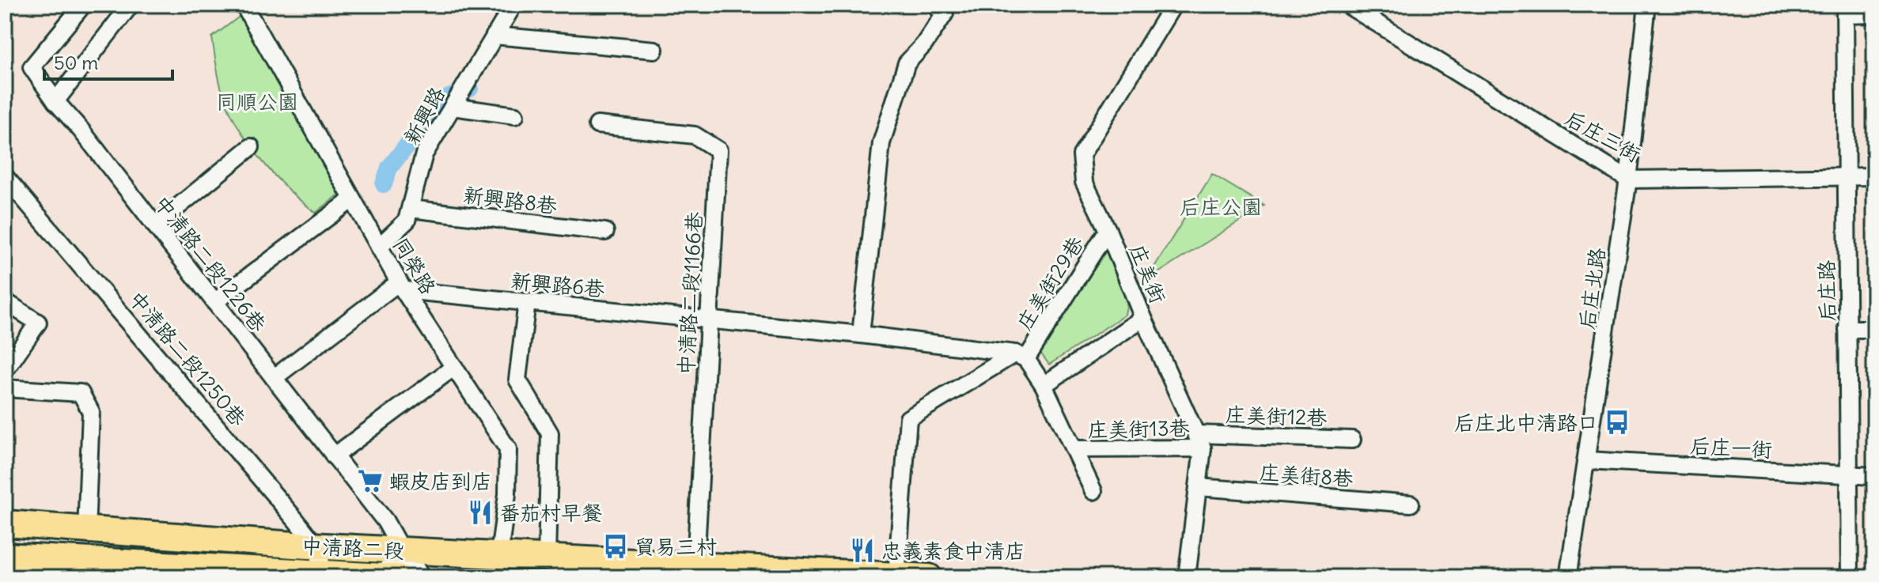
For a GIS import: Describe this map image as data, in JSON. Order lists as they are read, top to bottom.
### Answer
{
  "streets": {
    "main road": ["中清路二段"],
    "street": [
      "新興路",
      "后庄三街",
      "新興路8巷",
      "中清路二段1226巷",
      "同榮路",
      "庄美街",
      "庄美街29巷",
      "新興路6巷",
      "后庄北路",
      "后庄路",
      "中清路二段1166巷",
      "中清路二段1250巷",
      "庄美街12巷",
      "庄美街13巷",
      "后庄一街",
      "庄美街8巷"
    ]
  },
  "crossings": [
    ["新興路", "新興路8巷"],
    ["新興路", "同榮路"],
    ["后庄三街", "后庄北路"],
    ["后庄三街", "后庄路"],
    ["中清路二段1226巷", "中清路二段"],
    ["同榮路", "新興路6巷"],
    ["同榮路", "中清路二段"],
    ["庄美街", "庄美街29巷"],
    ["庄美街", "庄美街12巷"],
    ["庄美街", "庄美街13巷"],
    ["庄美街29巷", "新興路6巷"],
    ["庄美街29巷", "庄美街13巷"],
    ["新興路6巷", "中清路二段1166巷"],
    ["后庄北路", "后庄一街"],
    ["后庄路", "后庄一街"],
    ["中清路二段1166巷", "中清路二段"],
    ["中清路二段1250巷", "中清路二段"],
    ["庄美街12巷", "庄美街13巷"]
  ],
  "parks": ["同順公園", "后庄公園"],
  "places": {
    "bus stop": ["后庄北中清路口", "貿易三村"],
    "supermarket": ["蝦皮店到店"],
    "restaurant": ["番茄村早餐", "忠義素食中清店"]
  },
  "scale_bar": "50 m"
}
